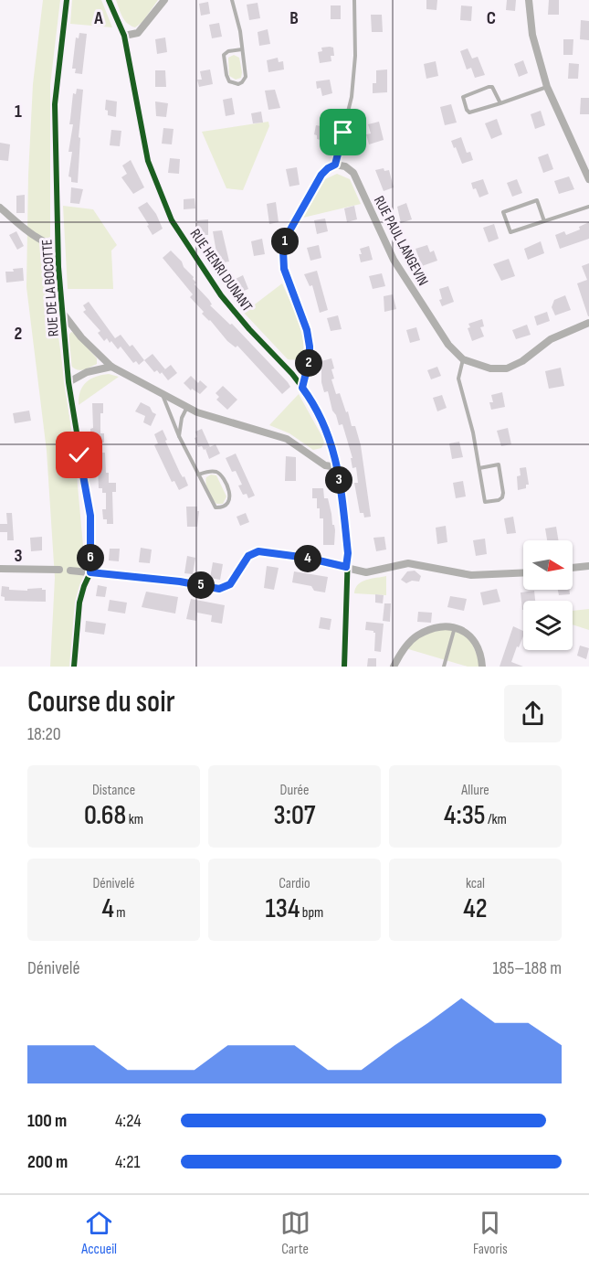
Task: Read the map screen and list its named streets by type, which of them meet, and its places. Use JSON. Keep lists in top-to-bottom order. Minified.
{"streets":{"street":["RUE PAUL LANGEVIN","RUE HENRI DUNANT","RUE DE LA BOCOTTE"]},"north":"right","page":{"pins":["1","2","3","6","4","5"],"heading":["Course du soir","18:20"],"stats":[["Distance","0.68 km"],["Durée","3:07"],["Allure","4:35 /km"],["Dénivelé","4 m"],["Cardio","134 bpm"],["kcal","42"]],"chart":["Dénivelé","185–188 m"],"list":[{"name":"100 m","note":"4:24"},{"name":"200 m","note":"4:21"}],"tabs":["Accueil","Carte","Favoris"]},"grid":{"columns":["A","B","C"],"rows":["1","2","3"]}}
